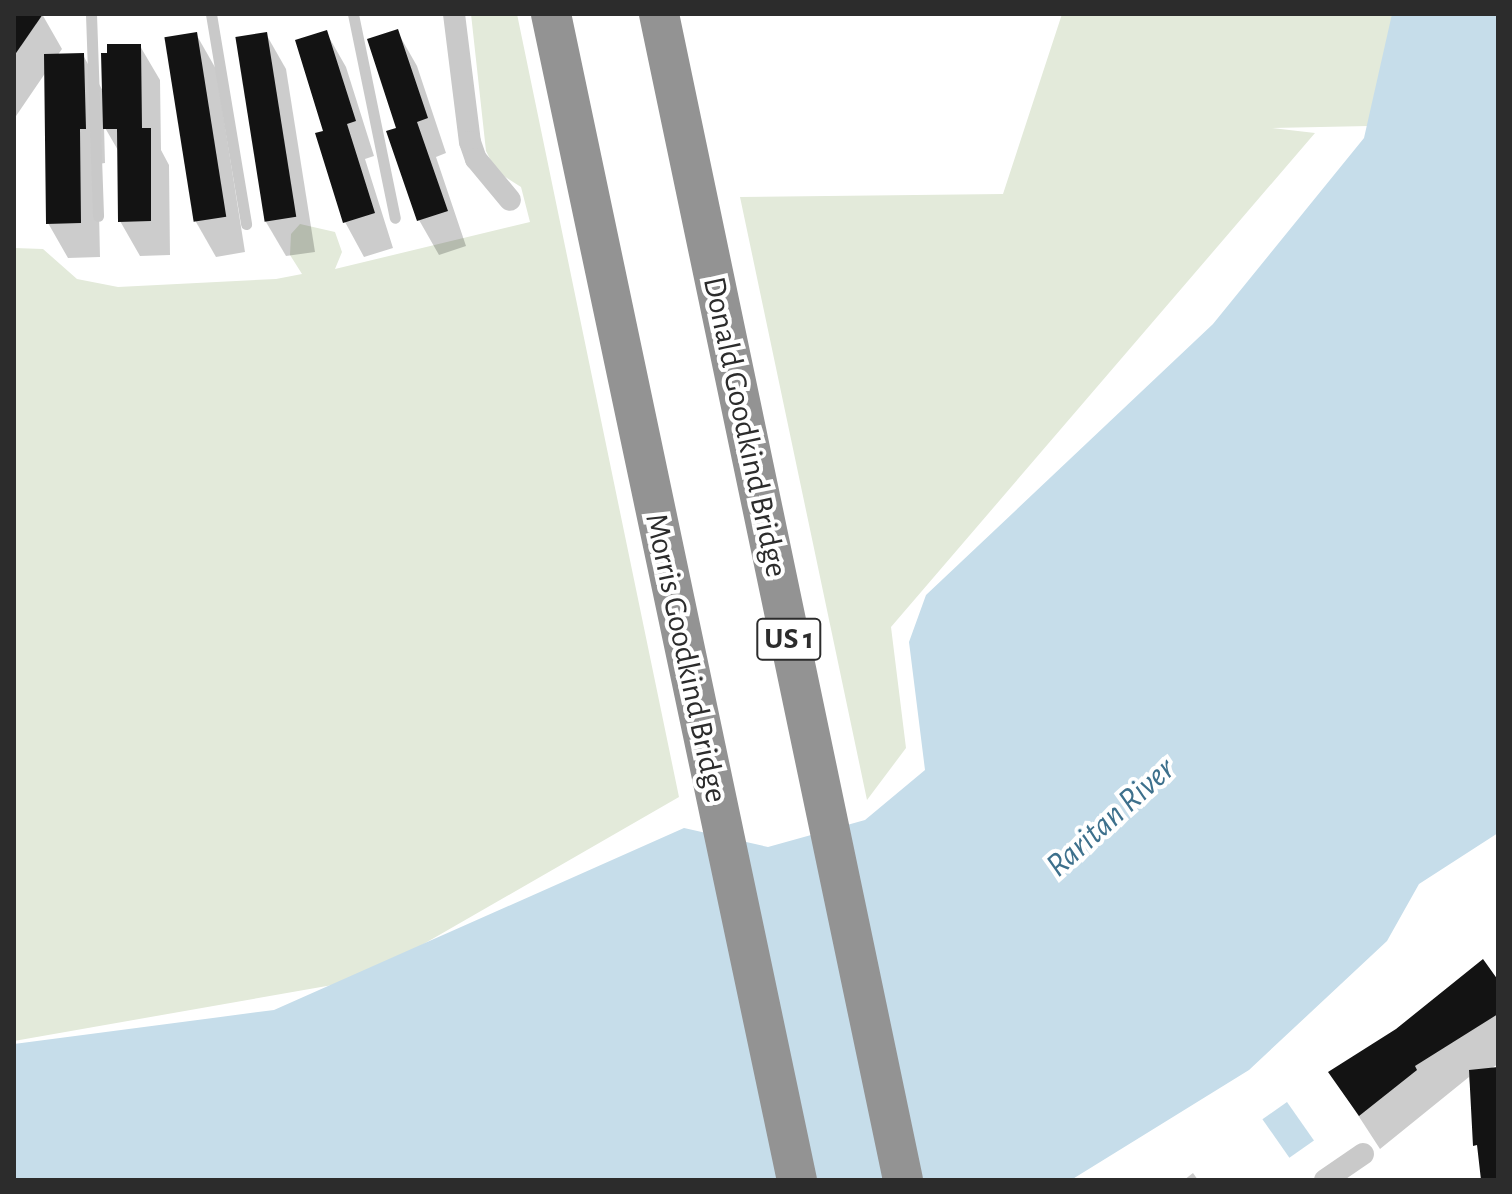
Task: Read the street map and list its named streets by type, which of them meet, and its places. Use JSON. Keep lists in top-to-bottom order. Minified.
{"streets":{"highway":["Donald Goodkind Bridge","US 1","Morris Goodkind Bridge"]},"water":["Raritan River"]}
